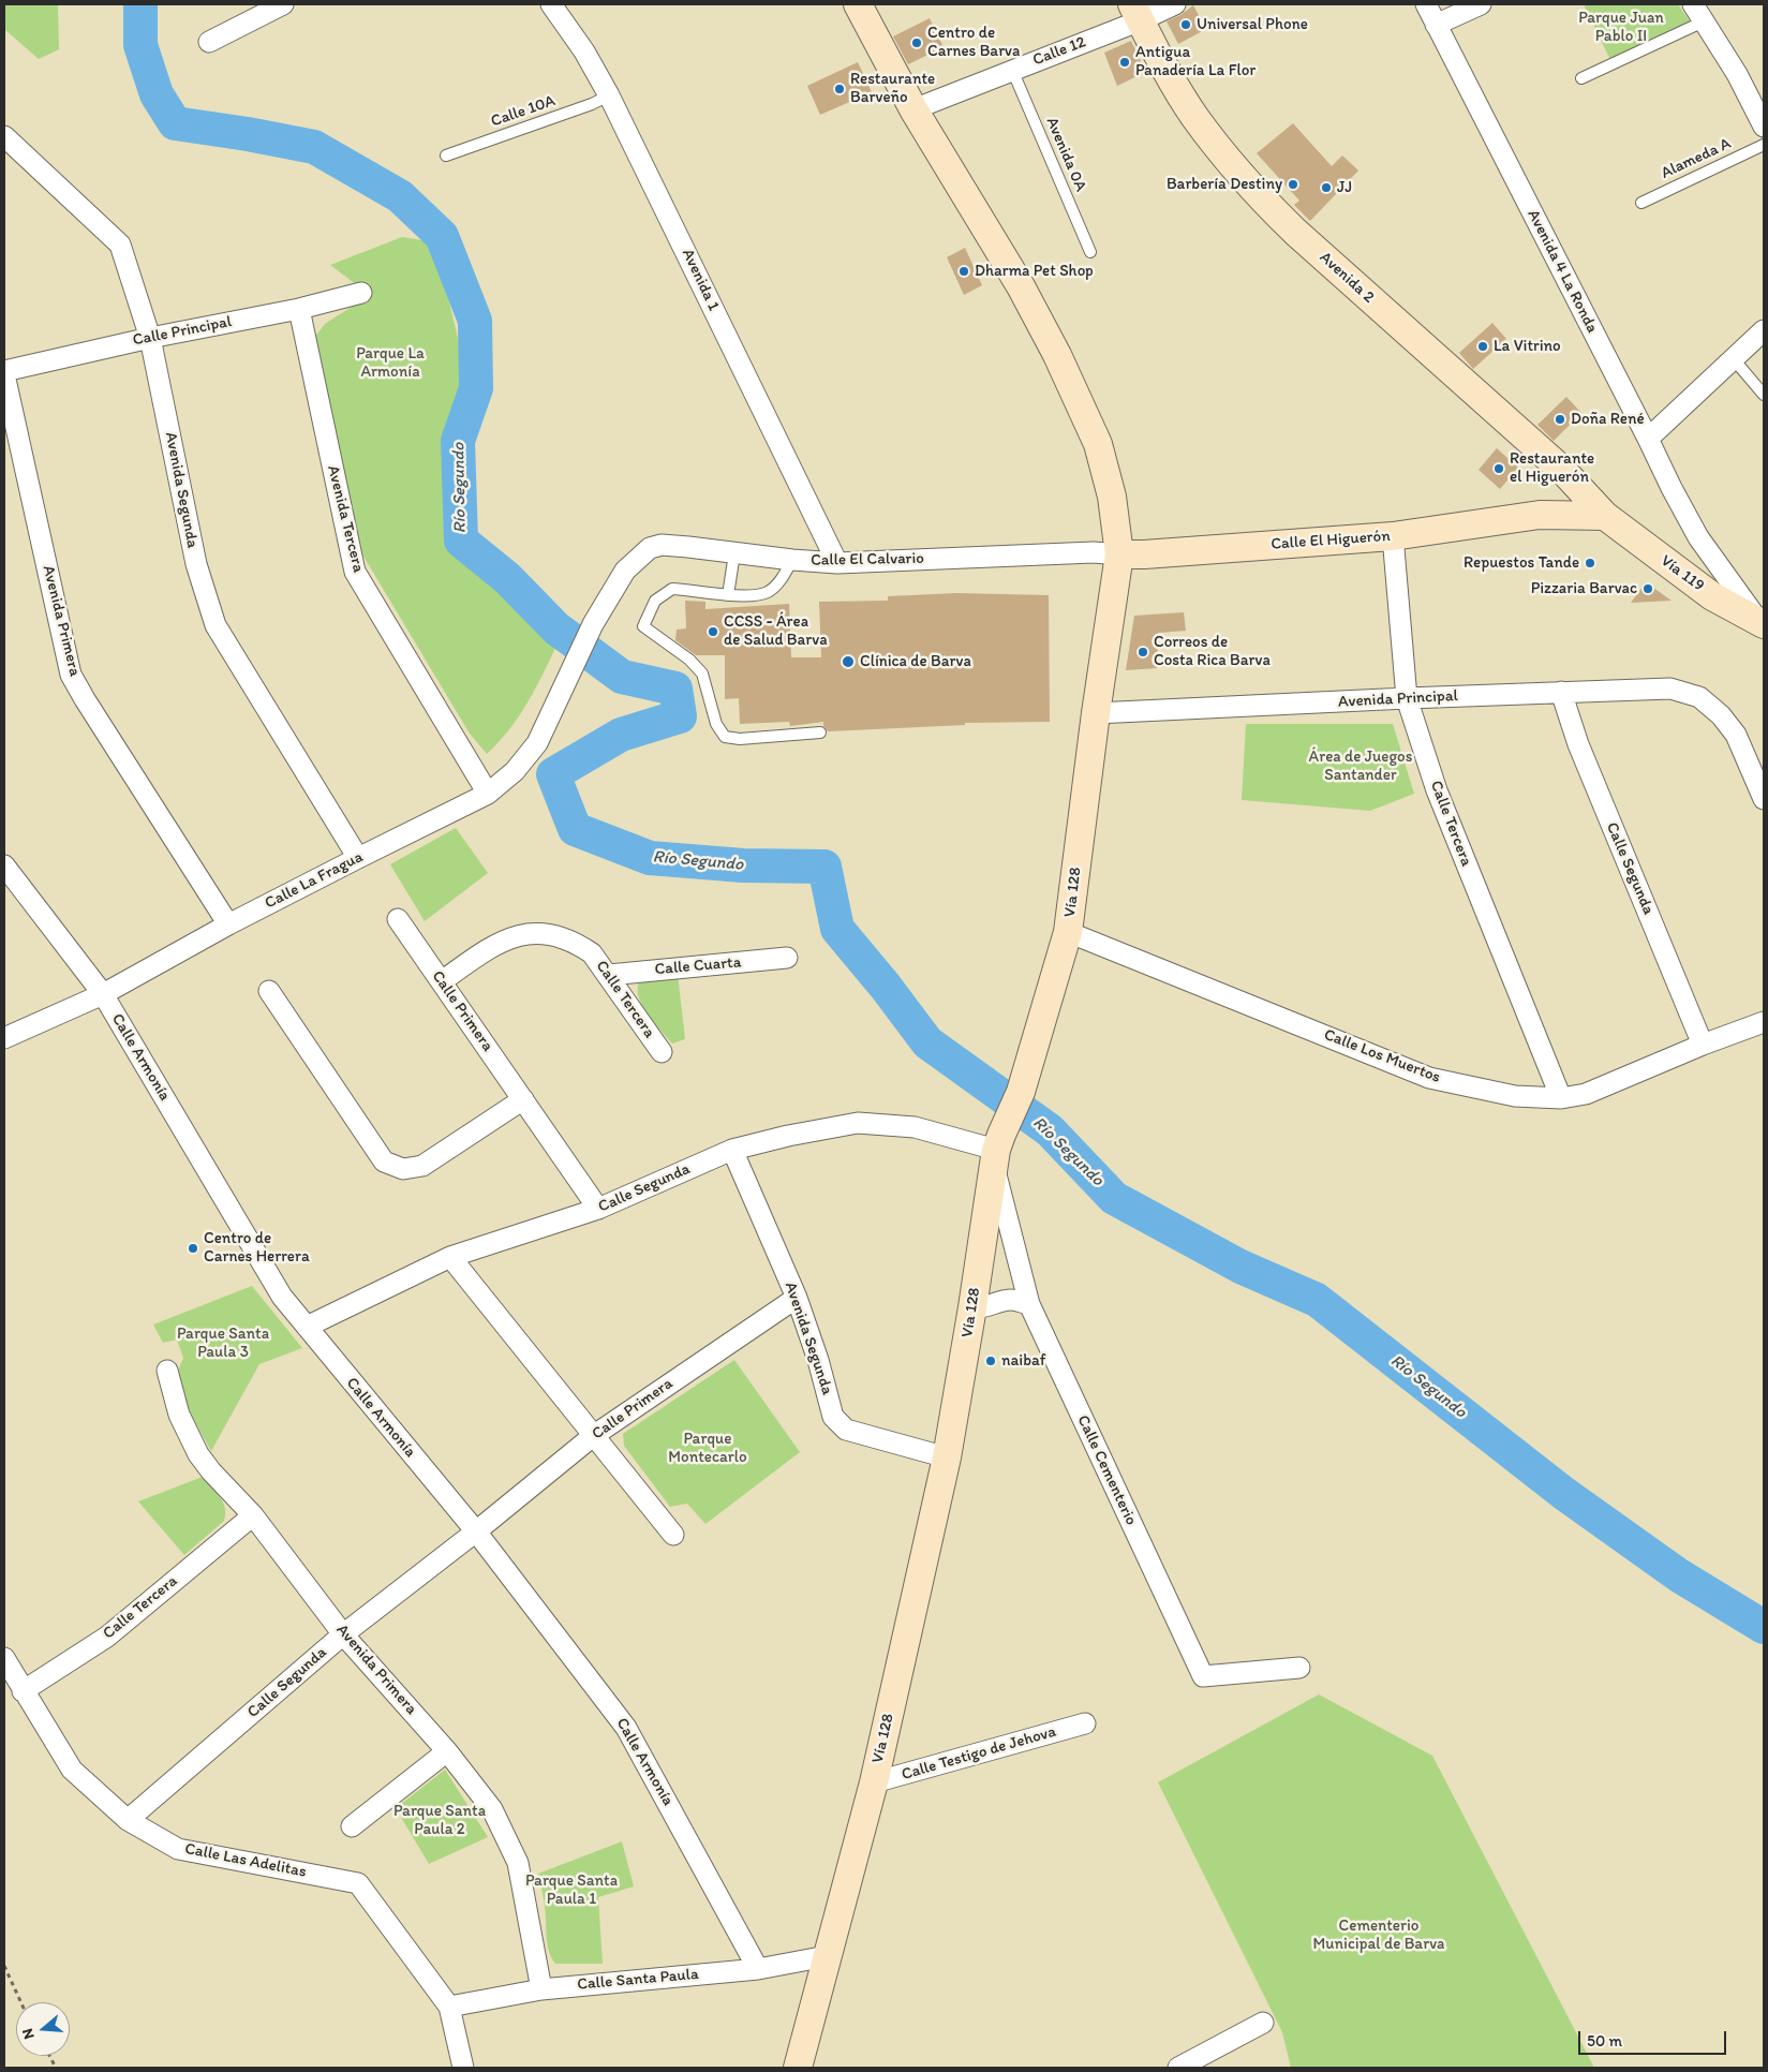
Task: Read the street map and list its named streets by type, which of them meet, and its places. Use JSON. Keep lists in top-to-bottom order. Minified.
{"streets":{"main road":["Avenida 2","Calle El Higuerón","Vía 119","Vía 128"],"street":["Calle 12","Avenida 4 La Ronda","Avenida 1","Calle Principal","Avenida Segunda","Avenida Tercera","Calle El Calvario","Avenida Primera","Avenida Principal","Calle Tercera","Calle Segunda","Calle La Fragua","Calle Cuarta","Calle Primera","Calle Los Muertos","Calle Armonía","Calle Cementerio","Calle Testigo de Jehova","Calle Las Adelitas","Calle Santa Paula"],"lane":["Calle 10A","Avenida 0A","Alameda A"]},"crossings":[["Calle 12","Avenida 0A"],["Calle 12","Avenida 2"],["Calle 12","Vía 128"],["Calle 10A","Avenida 1"],["Avenida 4 La Ronda","Vía 119"],["Avenida 2","Calle El Higuerón"],["Avenida 2","Vía 119"],["Avenida 1","Calle El Calvario"],["Calle Principal","Avenida Segunda"],["Calle Principal","Avenida Tercera"],["Avenida Segunda","Calle Segunda"],["Avenida Segunda","Calle La Fragua"],["Avenida Segunda","Vía 128"],["Avenida Segunda","Calle Primera"],["Avenida Tercera","Calle La Fragua"],["Calle El Higuerón","Calle El Calvario"],["Calle El Higuerón","Vía 119"],["Calle El Higuerón","Calle Tercera"],["Calle El Higuerón","Vía 128"],["Calle El Calvario","Calle La Fragua"],["Calle El Calvario","Vía 128"],["Avenida Primera","Calle Tercera"],["Avenida Primera","Calle Segunda"],["Avenida Primera","Calle La Fragua"],["Avenida Primera","Calle Santa Paula"],["Avenida Principal","Calle Tercera"],["Avenida Principal","Calle Segunda"],["Avenida Principal","Vía 128"],["Calle Tercera","Calle Cuarta"],["Calle Tercera","Calle Primera"],["Calle Tercera","Calle Los Muertos"],["Calle Tercera","Calle Las Adelitas"],["Calle Segunda","Vía 128"],["Calle Segunda","Calle Primera"],["Calle Segunda","Calle Los Muertos"],["Calle Segunda","Calle Armonía"],["Calle Segunda","Calle Cementerio"],["Calle Segunda","Calle Las Adelitas"],["Calle La Fragua","Calle Armonía"],["Vía 128","Calle Los Muertos"],["Vía 128","Calle Cementerio"],["Vía 128","Calle Testigo de Jehova"],["Vía 128","Calle Santa Paula"],["Calle Primera","Calle Armonía"],["Calle Armonía","Calle Santa Paula"],["Calle Las Adelitas","Calle Santa Paula"]],"water":["Río Segundo"],"parks":["Parque Juan Pablo II","Parque La Armonía","Área de Juegos Santander","Parque Santa Paula 3","Parque Montecarlo","Parque Santa Paula 2","Parque Santa Paula 1","Cementerio Municipal de Barva"],"places":["Universal Phone","Centro de Carnes Barva","Antigua Panadería La Flor","Restaurante Barveño","Barbería Destiny","JJ","Dharma Pet Shop","La Vitrino","Doña René","Restaurante el Higuerón","Repuestos Tande","Pizzaria Barvac","CCSS - Área de Salud Barva","Correos de Costa Rica Barva","Clínica de Barva","Centro de Carnes Herrera","naibaf"],"scale_bar":"50 m","north":"left"}
